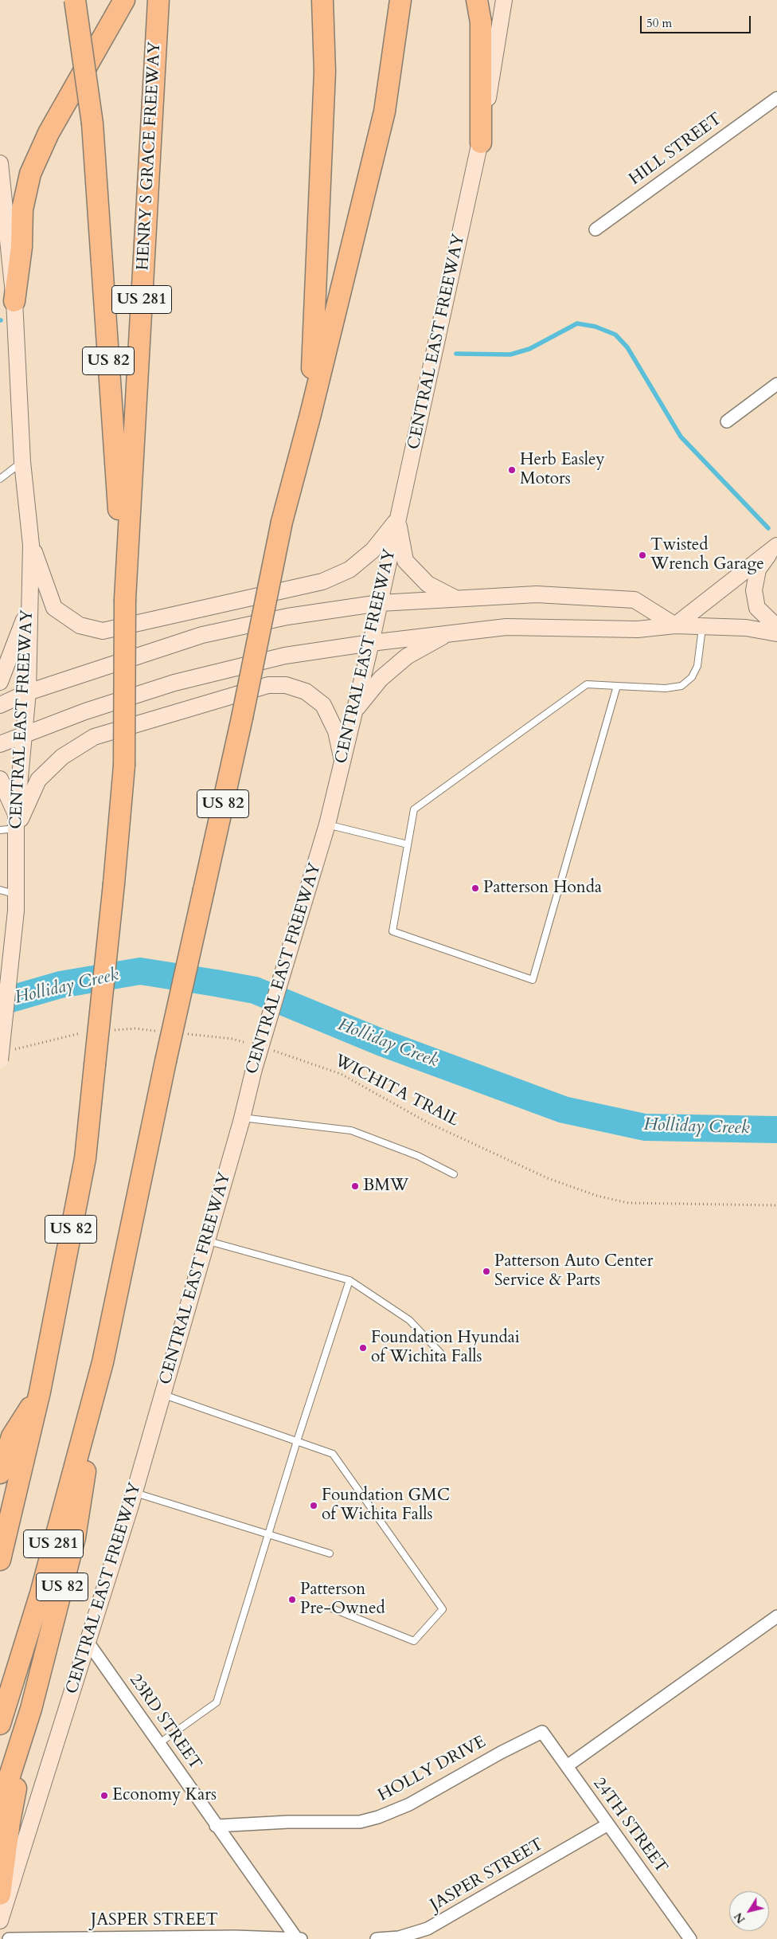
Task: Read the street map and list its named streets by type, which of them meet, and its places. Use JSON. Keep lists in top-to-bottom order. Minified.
{"streets":{"highway":["HENRY S GRACE FREEWAY","US 281","US 82"],"main road":["CENTRAL EAST FREEWAY"],"street":["HILL STREET","23RD STREET","HOLLY DRIVE","24TH STREET","JASPER STREET"],"path":["WICHITA TRAIL"]},"crossings":[["HENRY S GRACE FREEWAY","US 82"],["US 281","US 82"],["CENTRAL EAST FREEWAY","23RD STREET"],["23RD STREET","HOLLY DRIVE"],["23RD STREET","JASPER STREET"],["HOLLY DRIVE","24TH STREET"],["24TH STREET","JASPER STREET"]],"water":["Holliday Creek"],"places":["Herb Easley Motors","Twisted Wrench Garage","Patterson Honda","BMW","Patterson Auto Center Service & Parts","Foundation Hyundai of Wichita Falls","Foundation GMC of Wichita Falls","Patterson Pre-Owned","Economy Kars"],"scale_bar":"50 m","north":"bottom left"}
